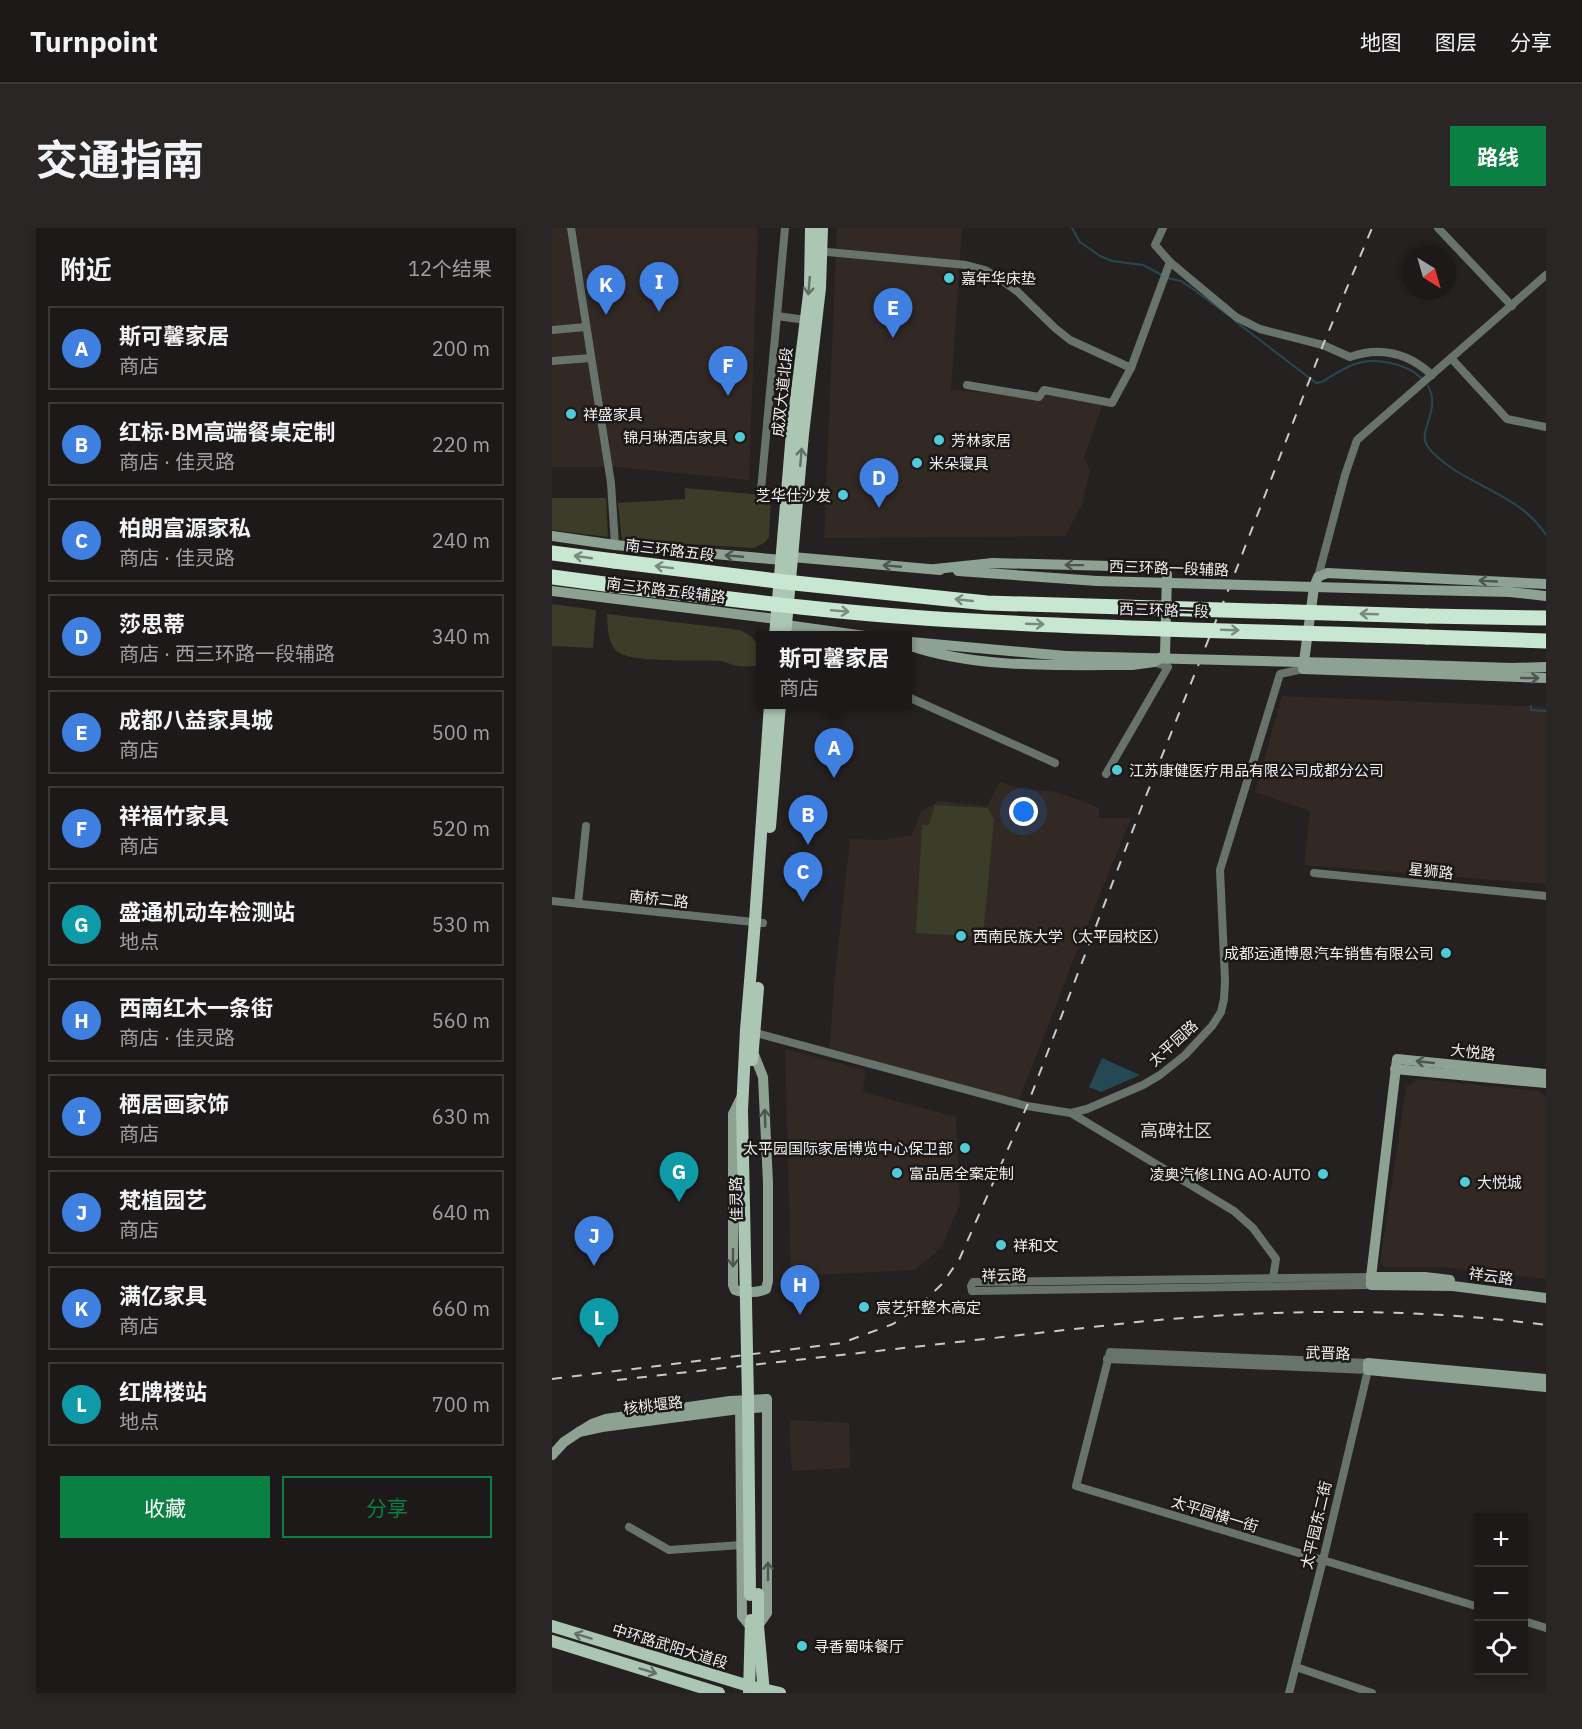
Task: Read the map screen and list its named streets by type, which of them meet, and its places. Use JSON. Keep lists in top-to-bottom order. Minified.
{"streets":{"highway":["南三环路五段","西三环路一段"],"main road":["成双大道北段","西三环路一段辅路","南三环路五段辅路","大悦路","佳灵路","祥云路","武晋路","核桃堰路","中环路武阳大道段"],"street":["星狮路","南桥二路","太平园路","太平园横一街","太平园东二街"]},"crossings":[["成双大道北段","西三环路一段辅路"],["南三环路五段","西三环路一段"],["南桥二路","佳灵路"],["太平园路","佳灵路"],["大悦路","祥云路"],["佳灵路","核桃堰路"],["佳灵路","中环路武阳大道段"],["武晋路","太平园横一街"],["武晋路","太平园东二街"],["太平园横一街","太平园东二街"]],"one_way":["南三环路五段"],"districts":["高碑社区"],"places":["嘉年华床垫","祥盛家具","锦月琳酒店家具","芳林家居","米朵寝具","芝华仕沙发","江苏康健医疗用品有限公司成都分公司","西南民族大学（太平园校区）","成都运通博恩汽车销售有限公司","太平园国际家居博览中心保卫部","富品居全案定制","凌奥汽修LING AO·AUTO","大悦城","祥和文","宸艺轩整木高定","寻香蜀味餐厅"],"north":"bottom right","page":{"header":"Turnpoint","nav":["地图","图层","分享"],"title":"交通指南","buttons":["路线",["收藏","分享"]],"heading":["附近","12个结果"],"pins":["I","K","E","F","D","A","B","C","G","J","H","L"],"list":[{"mark":"A","name":"斯可馨家居","note":"商店","value":"200 m"},{"mark":"B","name":"红标·BM高端餐桌定制","note":"商店 · 佳灵路","value":"220 m"},{"mark":"C","name":"柏朗富源家私","note":"商店 · 佳灵路","value":"240 m"},{"mark":"D","name":"莎思蒂","note":"商店 · 西三环路一段辅路","value":"340 m"},{"mark":"E","name":"成都八益家具城","note":"商店","value":"500 m"},{"mark":"F","name":"祥福竹家具","note":"商店","value":"520 m"},{"mark":"G","name":"盛通机动车检测站","note":"地点","value":"530 m"},{"mark":"H","name":"西南红木一条街","note":"商店 · 佳灵路","value":"560 m"},{"mark":"I","name":"栖居画家饰","note":"商店","value":"630 m"},{"mark":"J","name":"梵植园艺","note":"商店","value":"640 m"},{"mark":"K","name":"满亿家具","note":"商店","value":"660 m"},{"mark":"L","name":"红牌楼站","note":"地点","value":"700 m"}],"popup":["斯可馨家居","商店"],"map_buttons":["+","−"]}}
